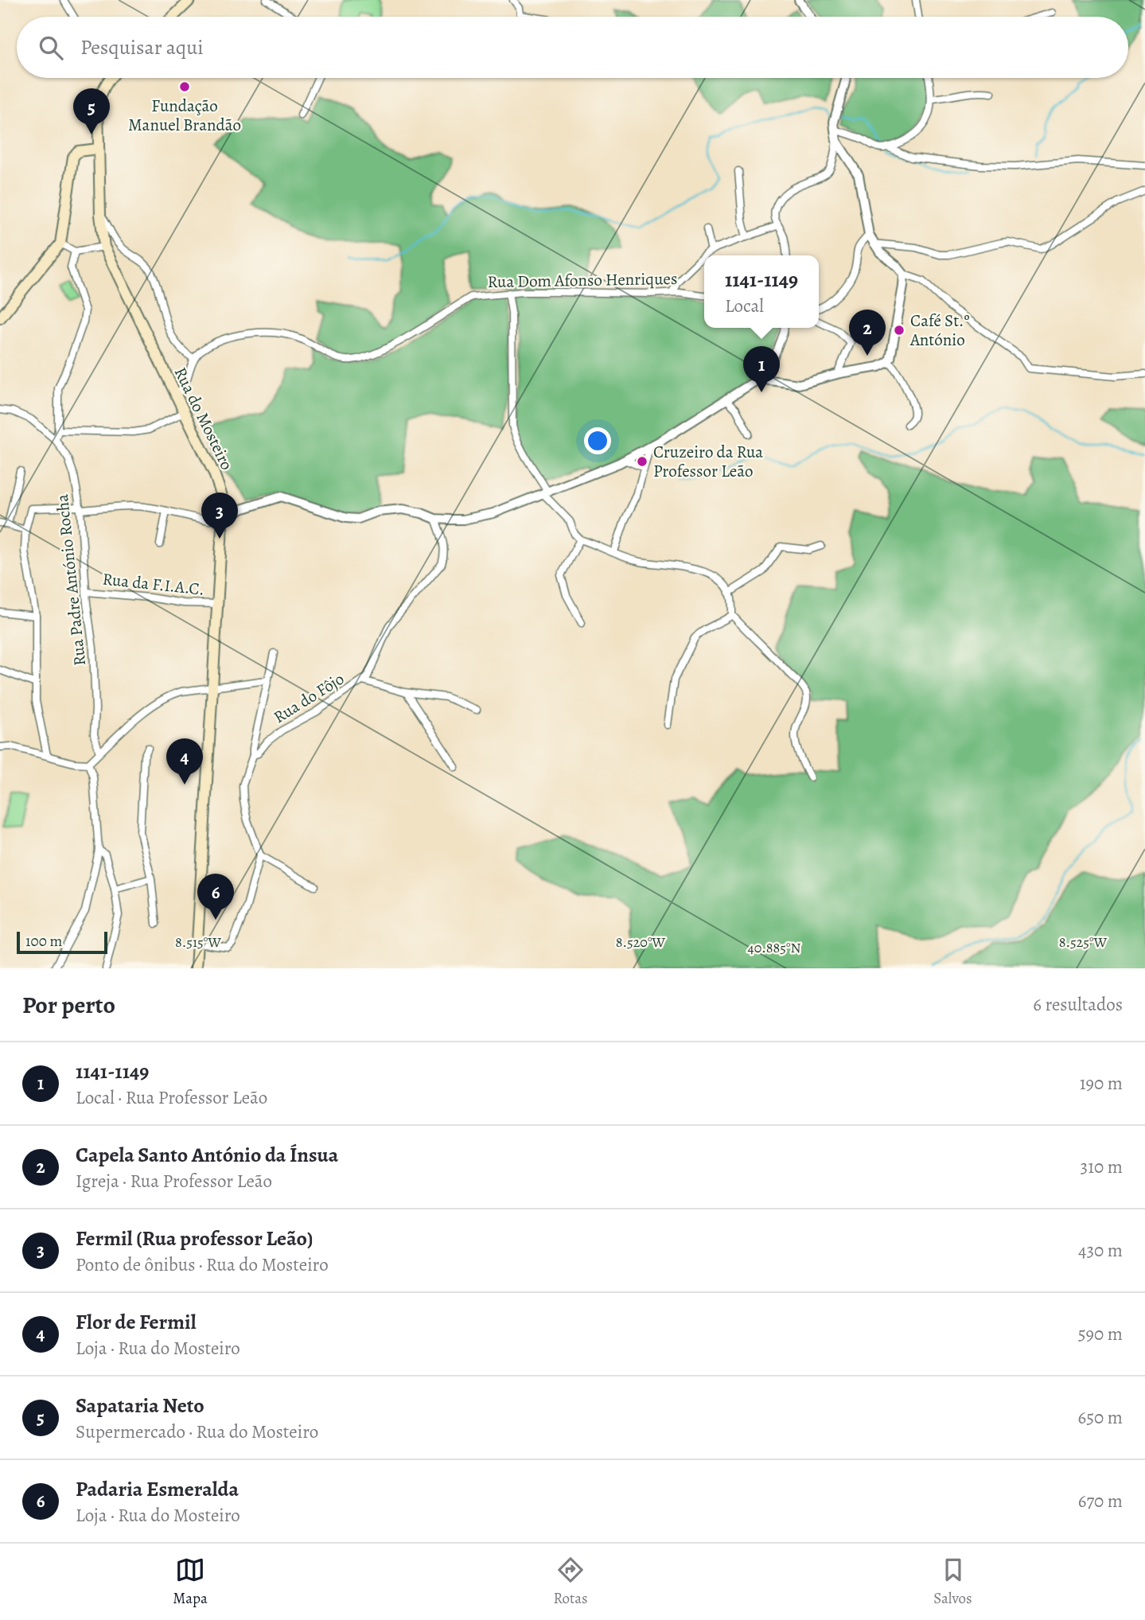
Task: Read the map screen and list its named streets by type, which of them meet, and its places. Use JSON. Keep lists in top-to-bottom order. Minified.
{"streets":{"main road":["Rua do Mosteiro"],"street":["Rua Dom Afonso Henriques","Rua Padre António Rocha","Rua da F.I.A.C.","Rua do Fôjo"]},"crossings":[["Rua do Mosteiro","Rua da F.I.A.C."],["Rua Padre António Rocha","Rua da F.I.A.C."]],"places":["Fundação Manuel Brandão","Café St.º António","Cruzeiro da Rua Professor Leão"],"scale_bar":"100 m","page":{"search":"Pesquisar aqui","pins":["5","2","1","3","4","6"],"popup":["1141-1149","Local"],"scale":"100 m","heading":["Por perto","6 resultados"],"list":[{"mark":"1","name":"1141-1149","note":"Local · Rua Professor Leão","value":"190 m"},{"mark":"2","name":"Capela Santo António da Ínsua","note":"Igreja · Rua Professor Leão","value":"310 m"},{"mark":"3","name":"Fermil (Rua professor Leão)","note":"Ponto de ônibus · Rua do Mosteiro","value":"430 m"},{"mark":"4","name":"Flor de Fermil","note":"Loja · Rua do Mosteiro","value":"590 m"},{"mark":"5","name":"Sapataria Neto","note":"Supermercado · Rua do Mosteiro","value":"650 m"},{"mark":"6","name":"Padaria Esmeralda","note":"Loja · Rua do Mosteiro","value":"670 m"}],"nav":["Mapa","Rotas","Salvos"]},"coordinates":["8.515°W","8.520°W","8.525°W","40.885°N"]}
